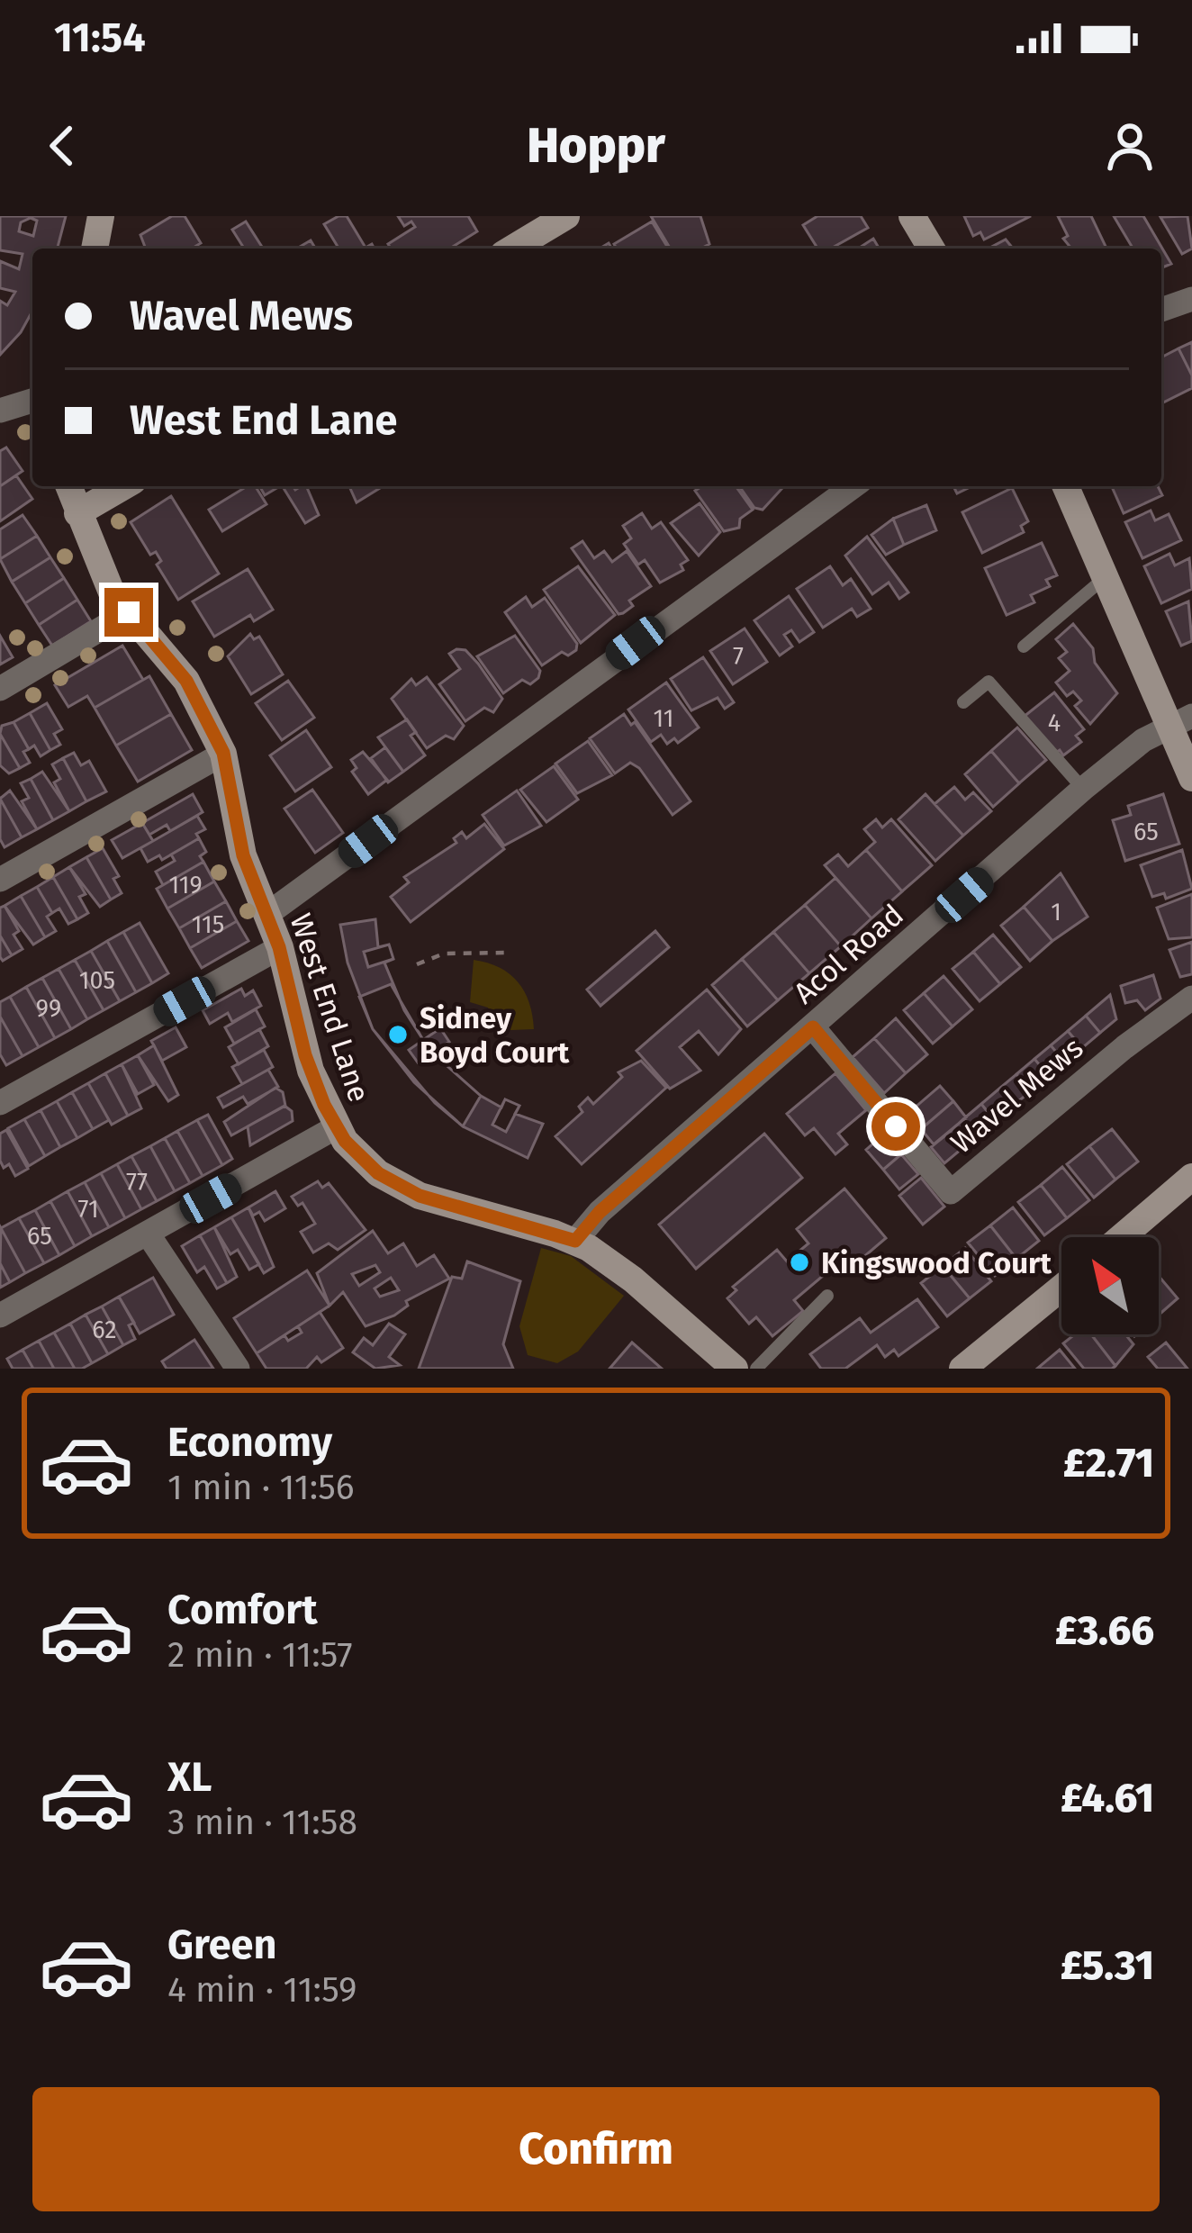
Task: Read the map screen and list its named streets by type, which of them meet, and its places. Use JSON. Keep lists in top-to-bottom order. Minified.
{"streets":{"main road":["West End Lane"],"street":["Acol Road","Wavel Mews"]},"crossings":[["Acol Road","West End Lane"],["Acol Road","Wavel Mews"]],"places":["Sidney Boyd Court","Kingswood Court"],"house_numbers":["7","11","4","65","119","1","115","105","99","77","71","65","62"],"north":"top left","page":{"status":"11:54","header":"Hoppr","banner":["Wavel Mews","West End Lane"],"list":[{"name":"Economy","note":"1 min · 11:56","value":"£2.71"},{"name":"Comfort","note":"2 min · 11:57","value":"£3.66"},{"name":"XL","note":"3 min · 11:58","value":"£4.61"},{"name":"Green","note":"4 min · 11:59","value":"£5.31"}],"buttons":"Confirm"}}
